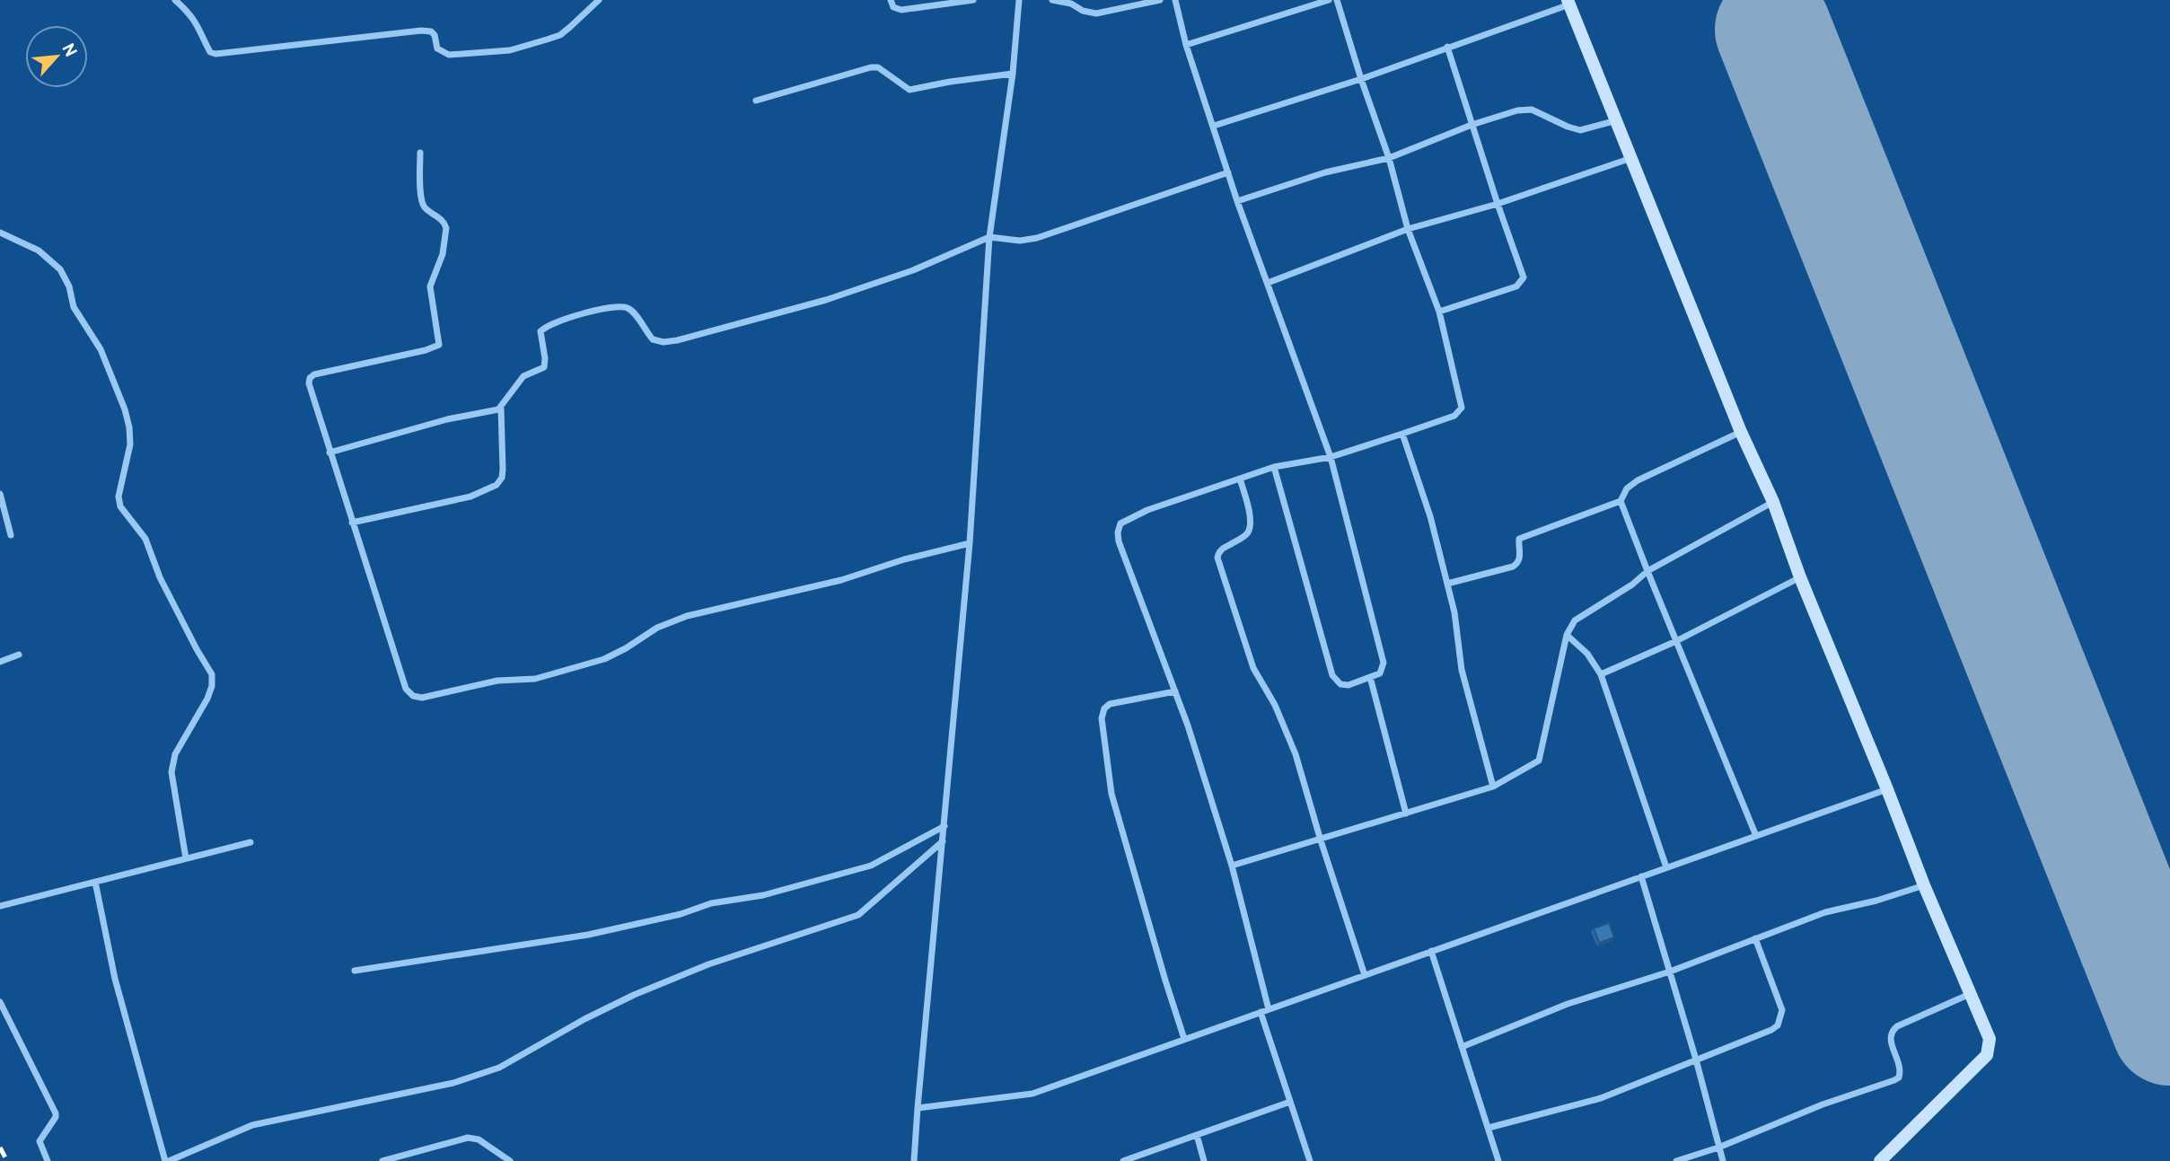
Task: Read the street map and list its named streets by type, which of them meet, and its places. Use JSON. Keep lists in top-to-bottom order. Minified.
{"north":"top right"}
